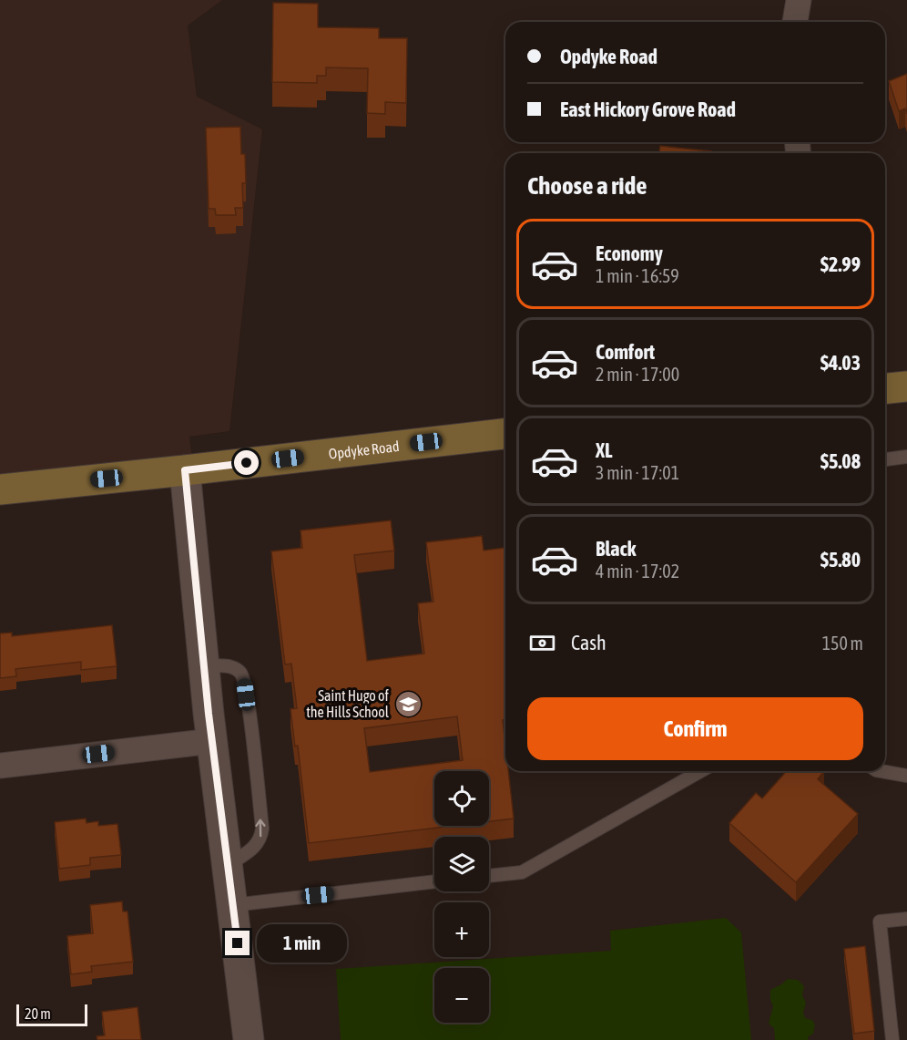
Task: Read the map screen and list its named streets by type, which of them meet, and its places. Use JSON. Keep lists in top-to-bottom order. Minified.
{"streets":{"main road":["Opdyke Road"]},"places":{"school or university":["Saint Hugo of the Hills School"]},"scale_bar":"20 m","page":{"banner":["Opdyke Road","East Hickory Grove Road"],"heading":"Choose a ride","list":[{"name":"Economy","note":"1 min · 16:59","value":"$2.99"},{"name":"Comfort","note":"2 min · 17:00","value":"$4.03"},{"name":"XL","note":"3 min · 17:01","value":"$5.08"},{"name":"Black","note":"4 min · 17:02","value":"$5.80"}],"pay":["Cash","150 m"],"buttons":"Confirm","map_buttons":["+","−"],"bubble":"1 min","scale":"20 m"}}
